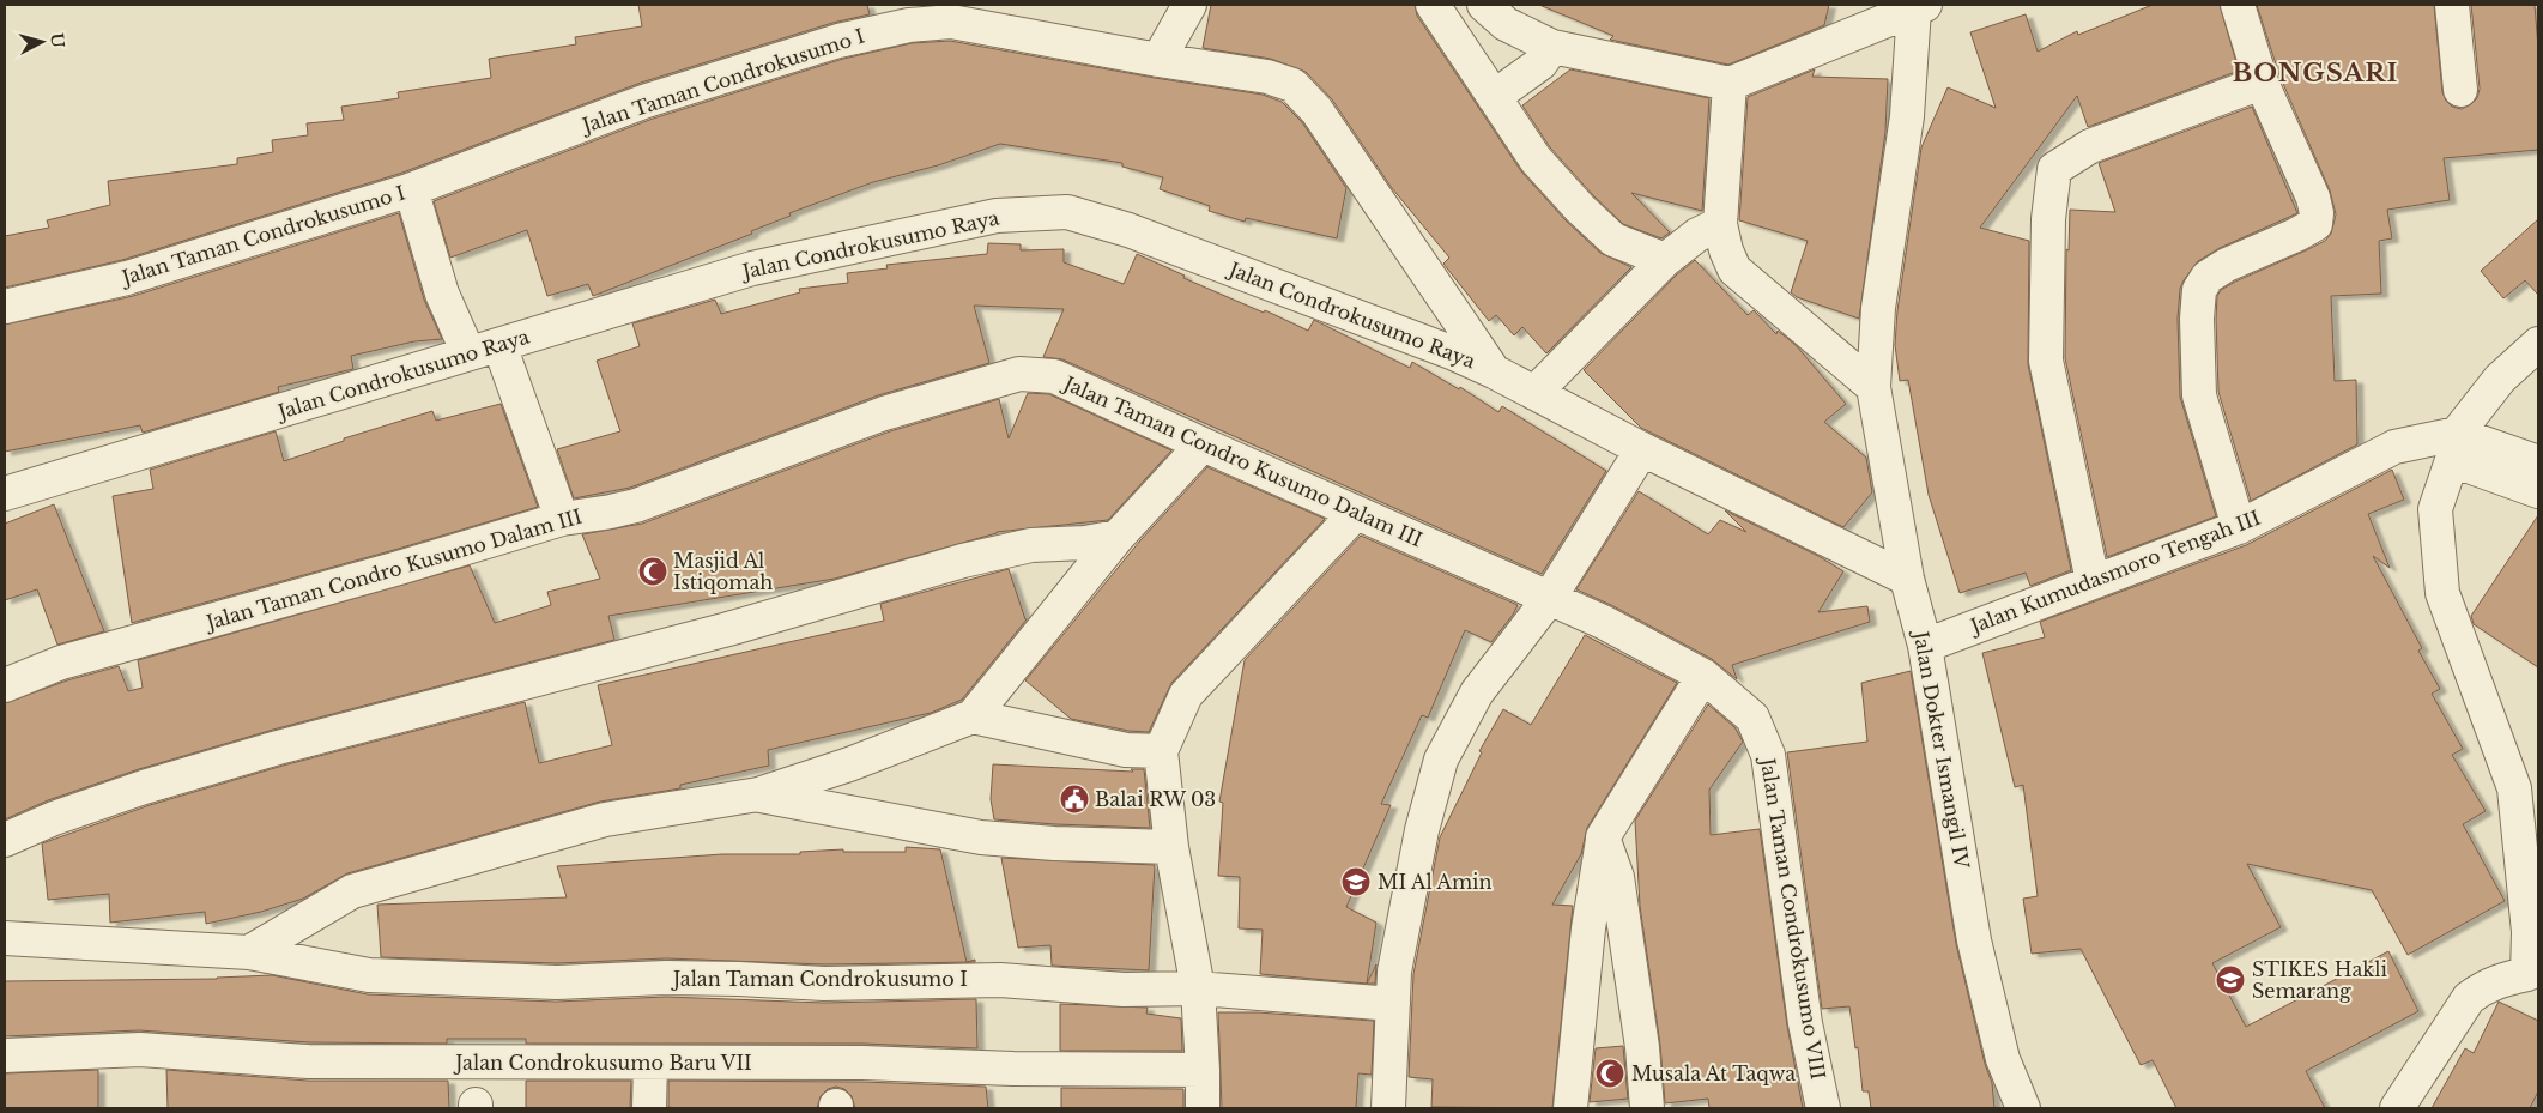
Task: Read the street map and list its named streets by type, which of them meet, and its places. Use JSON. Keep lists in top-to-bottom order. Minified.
{"streets":{"street":["Jalan Taman Condrokusumo I","Jalan Condrokusumo Raya","Jalan Taman Condro Kusumo Dalam III","Jalan Kumudasmoro Tengah III","Jalan Dokter Ismangil IV","Jalan Taman Condrokusumo VIII","Jalan Condrokusumo Baru VII"]},"crossings":[["Jalan Taman Condrokusumo I","Jalan Condrokusumo Raya"],["Jalan Condrokusumo Raya","Jalan Dokter Ismangil IV"],["Jalan Taman Condro Kusumo Dalam III","Jalan Taman Condrokusumo VIII"],["Jalan Kumudasmoro Tengah III","Jalan Dokter Ismangil IV"]],"districts":["BONGSARI"],"places":{"mosque":["Masjid Al Istiqomah","Musala At Taqwa"],"public building":["Balai RW 03"],"school or university":["MI Al Amin","STIKES Hakli Semarang"]},"north":"right"}
